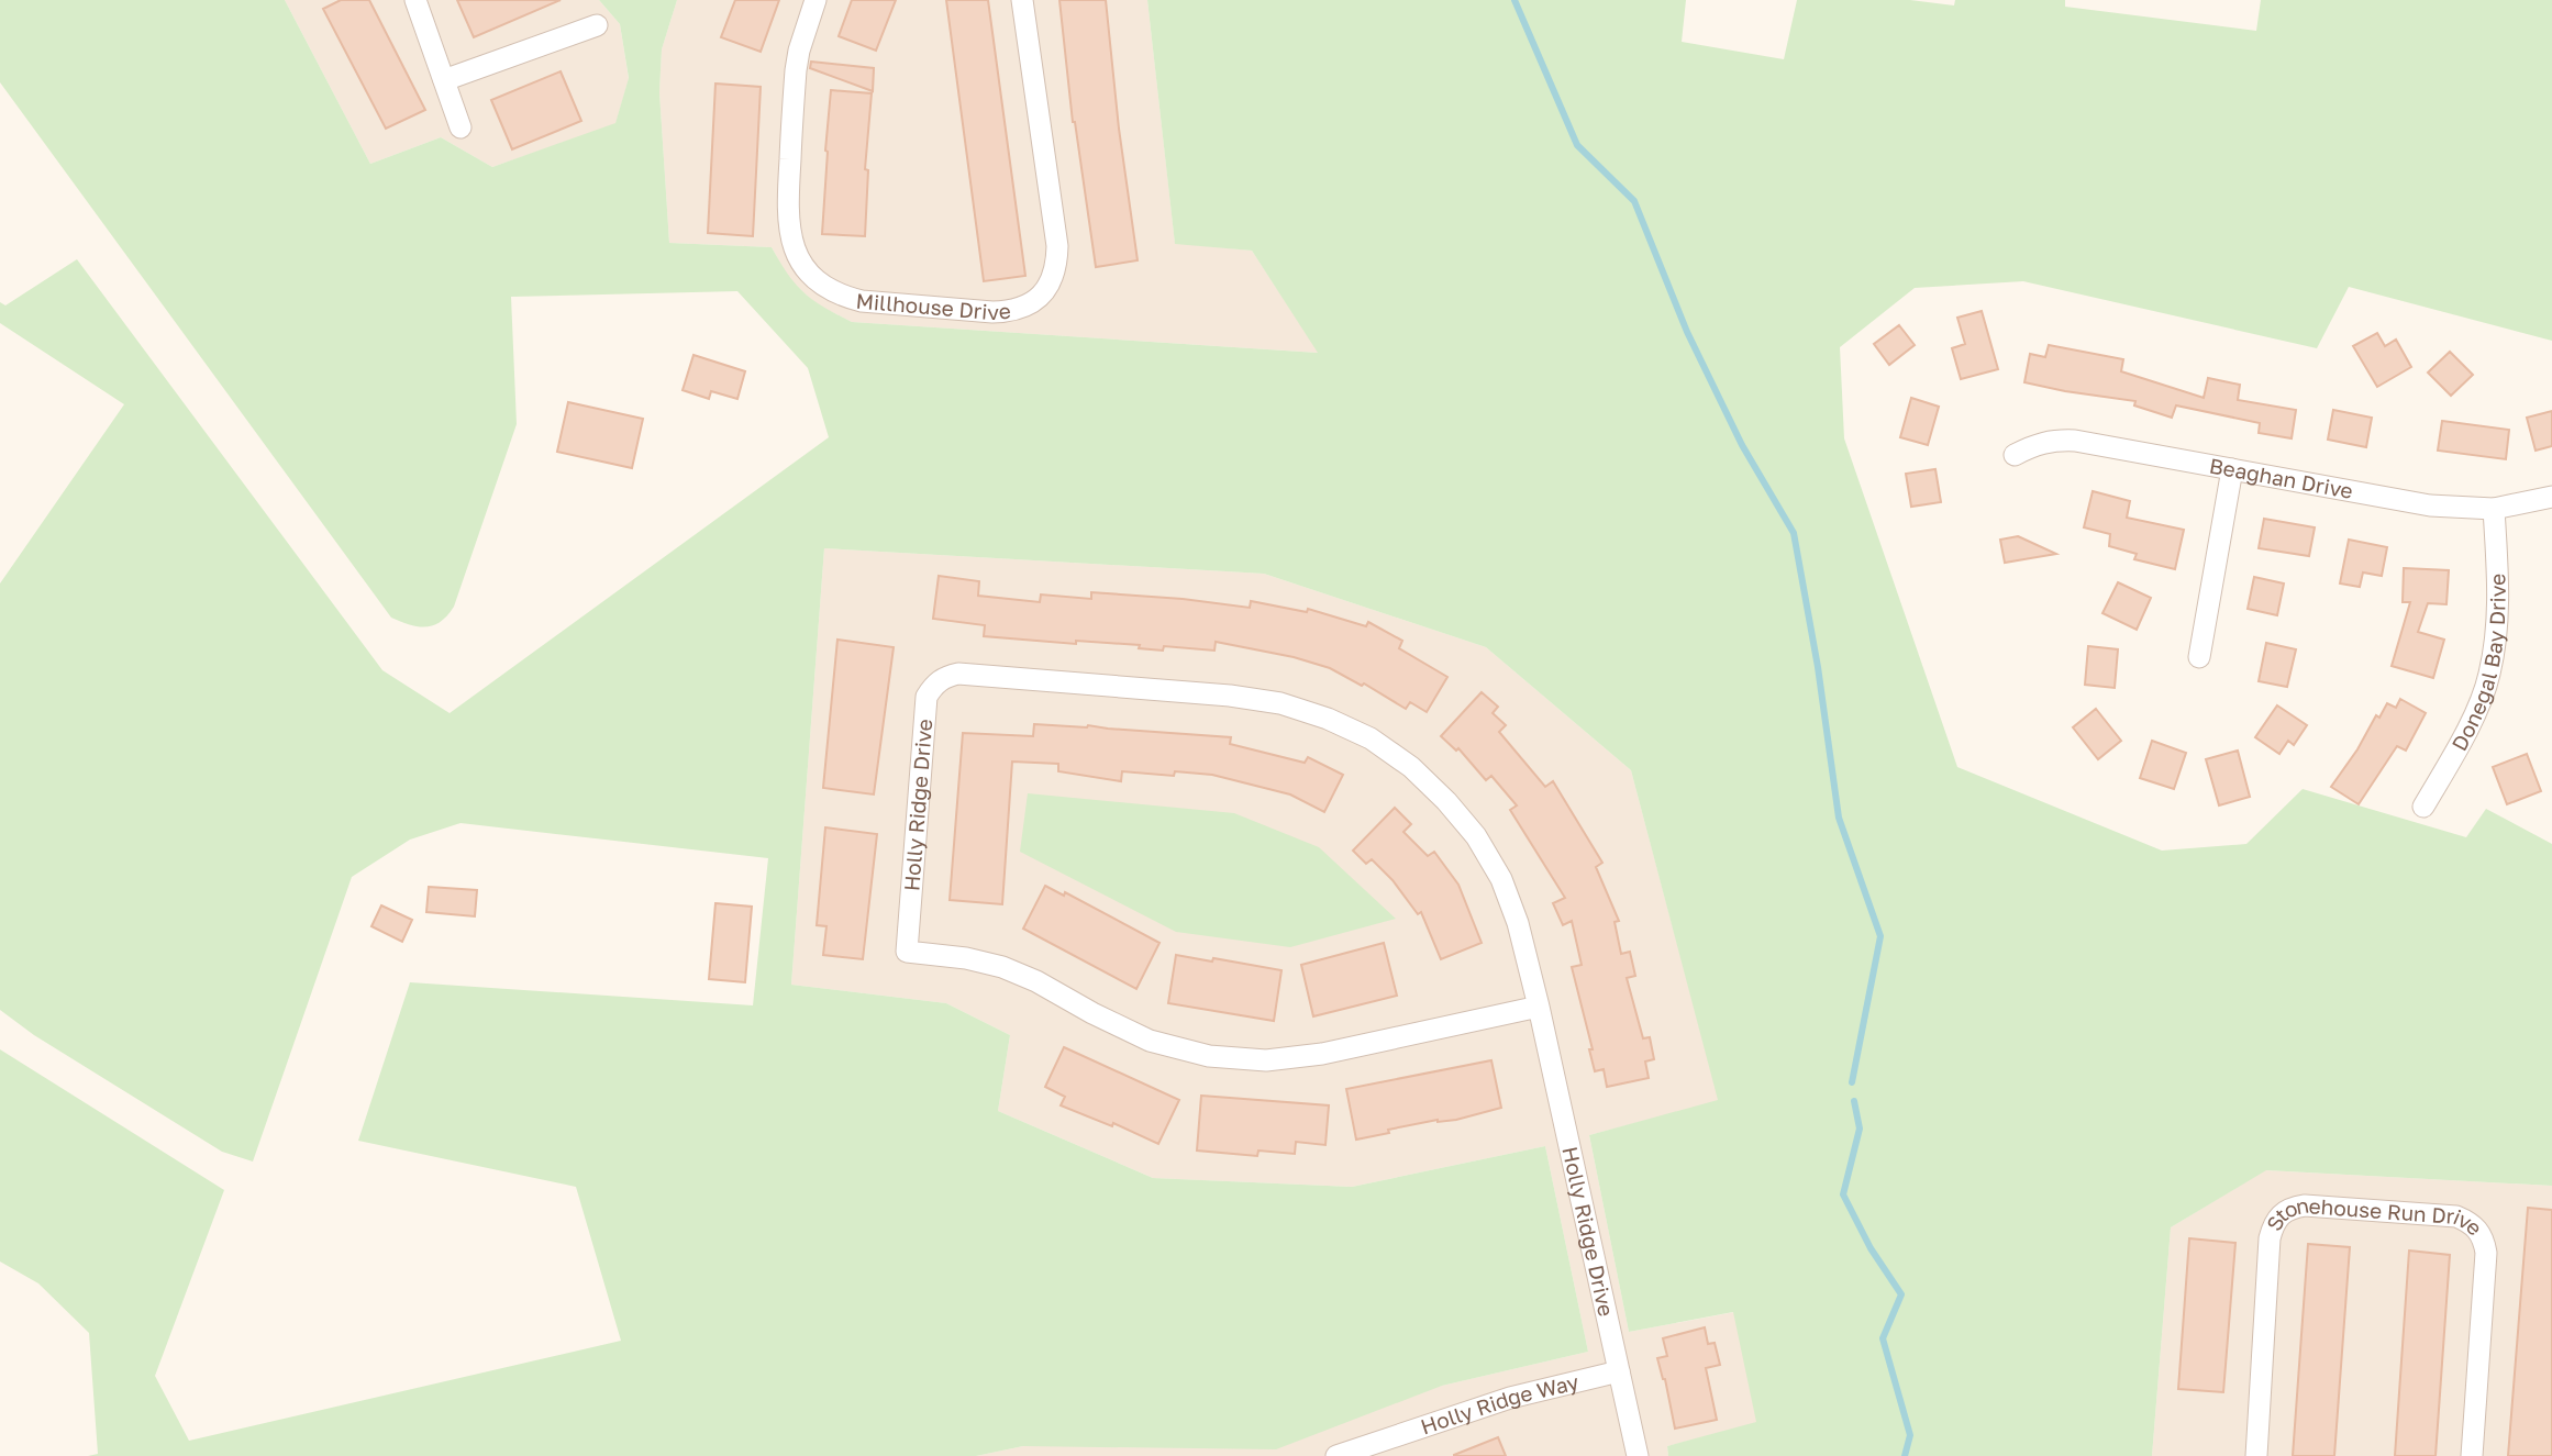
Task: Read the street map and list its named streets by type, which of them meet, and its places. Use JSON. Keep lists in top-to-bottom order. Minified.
{"streets":{"street":["Millhouse Drive","Beaghan Drive","Donegal Bay Drive","Holly Ridge Drive","Stonehouse Run Drive","Holly Ridge Way"]},"crossings":[["Beaghan Drive","Donegal Bay Drive"],["Holly Ridge Drive","Holly Ridge Way"]]}
